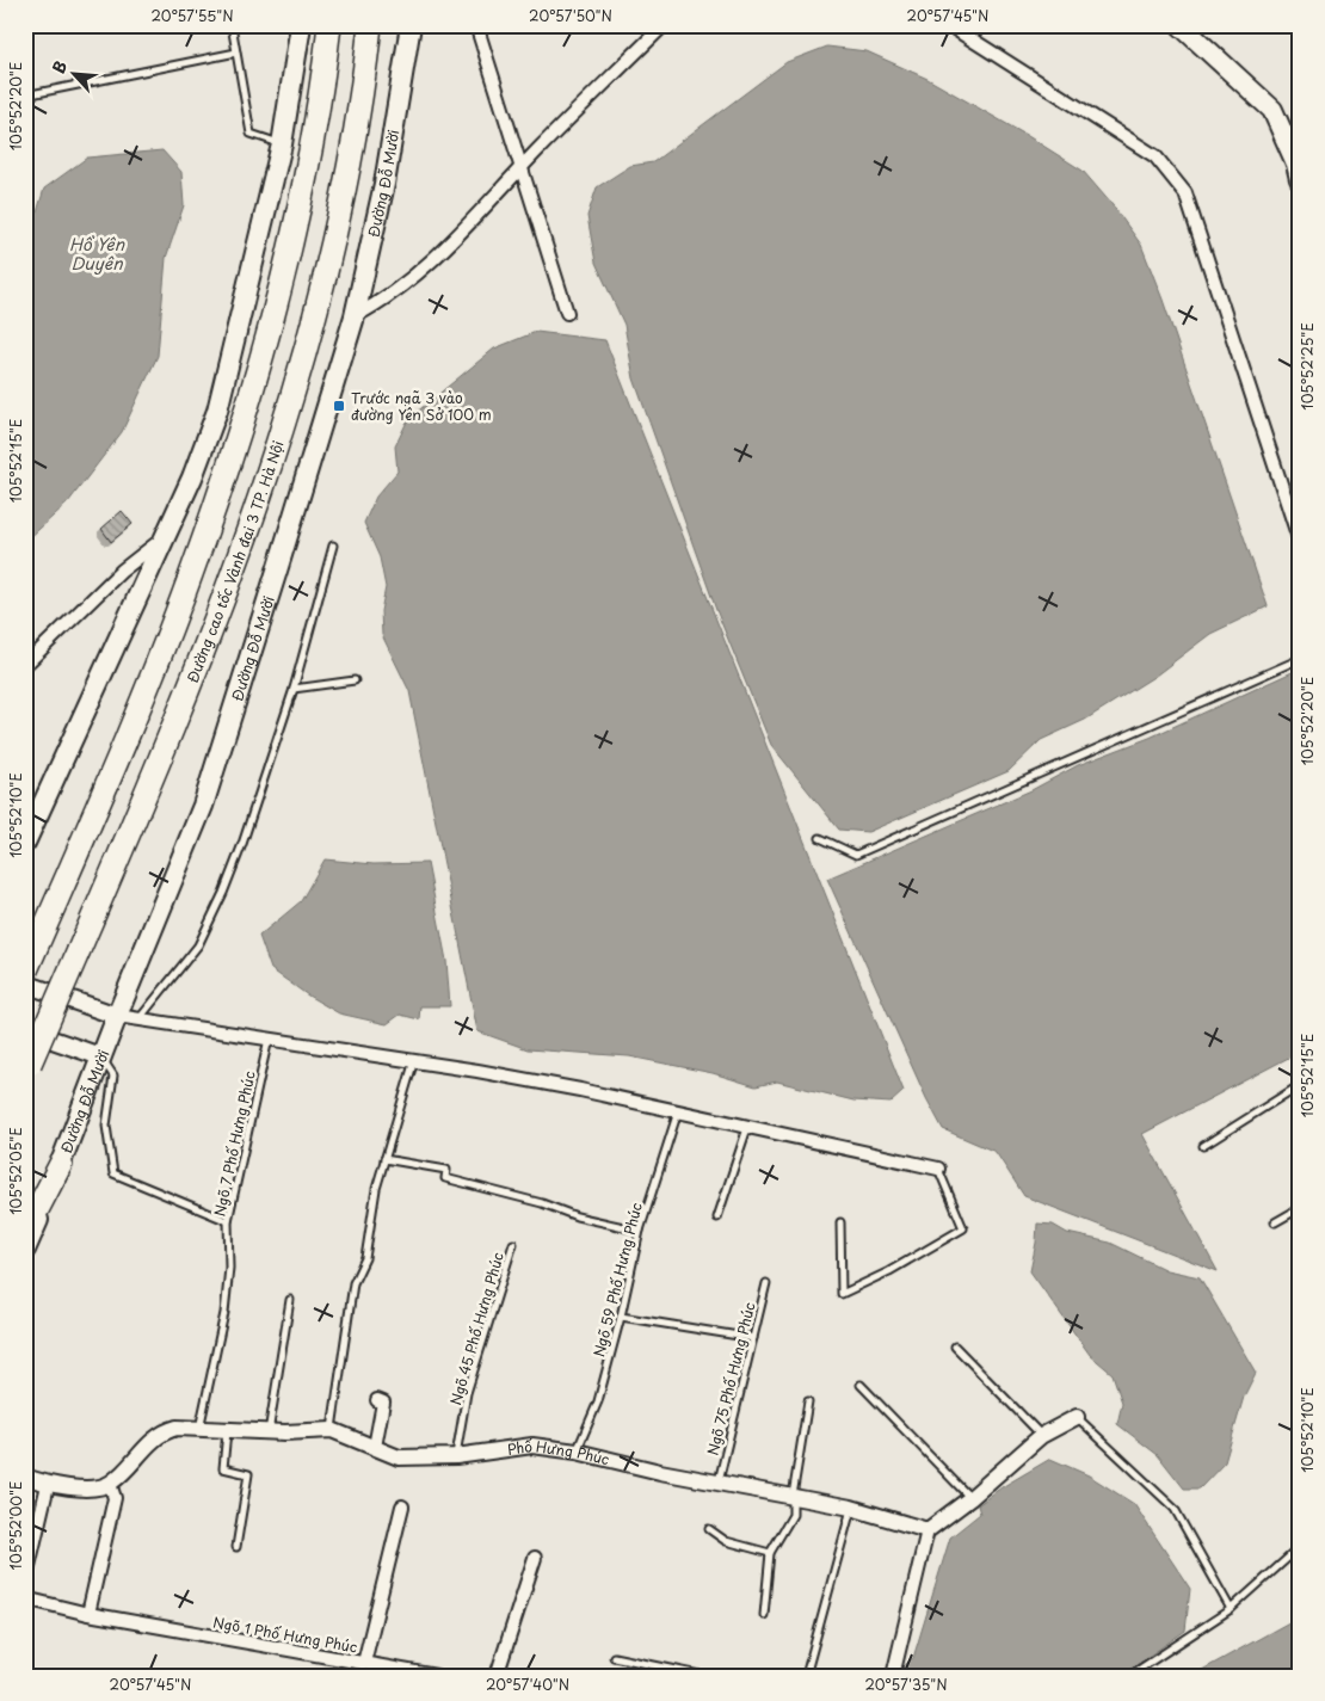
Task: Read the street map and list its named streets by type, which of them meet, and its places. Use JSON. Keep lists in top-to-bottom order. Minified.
{"streets":{"highway":["Đường cao tốc Vành đai 3 TP. Hà Nội"],"main road":["Đường Đỗ Mười"],"street":["Phố Hưng Phúc","Ngõ 1 Phố Hưng Phúc"],"lane":["Ngõ 7 Phố Hưng Phúc","Ngõ 59 Phố Hưng Phúc","Ngõ 45 Phố Hưng Phúc","Ngõ 75 Phố Hưng Phúc"]},"crossings":[["Ngõ 7 Phố Hưng Phúc","Phố Hưng Phúc"],["Ngõ 59 Phố Hưng Phúc","Phố Hưng Phúc"],["Ngõ 45 Phố Hưng Phúc","Phố Hưng Phúc"],["Ngõ 75 Phố Hưng Phúc","Phố Hưng Phúc"]],"water":["Hồ Yên Duyên"],"places":{"transit":["Trước ngã 3 vào đường Yên Sở 100 m"]},"north":"top left","coordinates":["20°57'55\"N","20°57'50\"N","20°57'45\"N","105°52'20\"E","105°52'25\"E","105°52'15\"E","105°52'10\"E","105°52'05\"E","105°52'00\"E","20°57'40\"N","20°57'35\"N"]}
